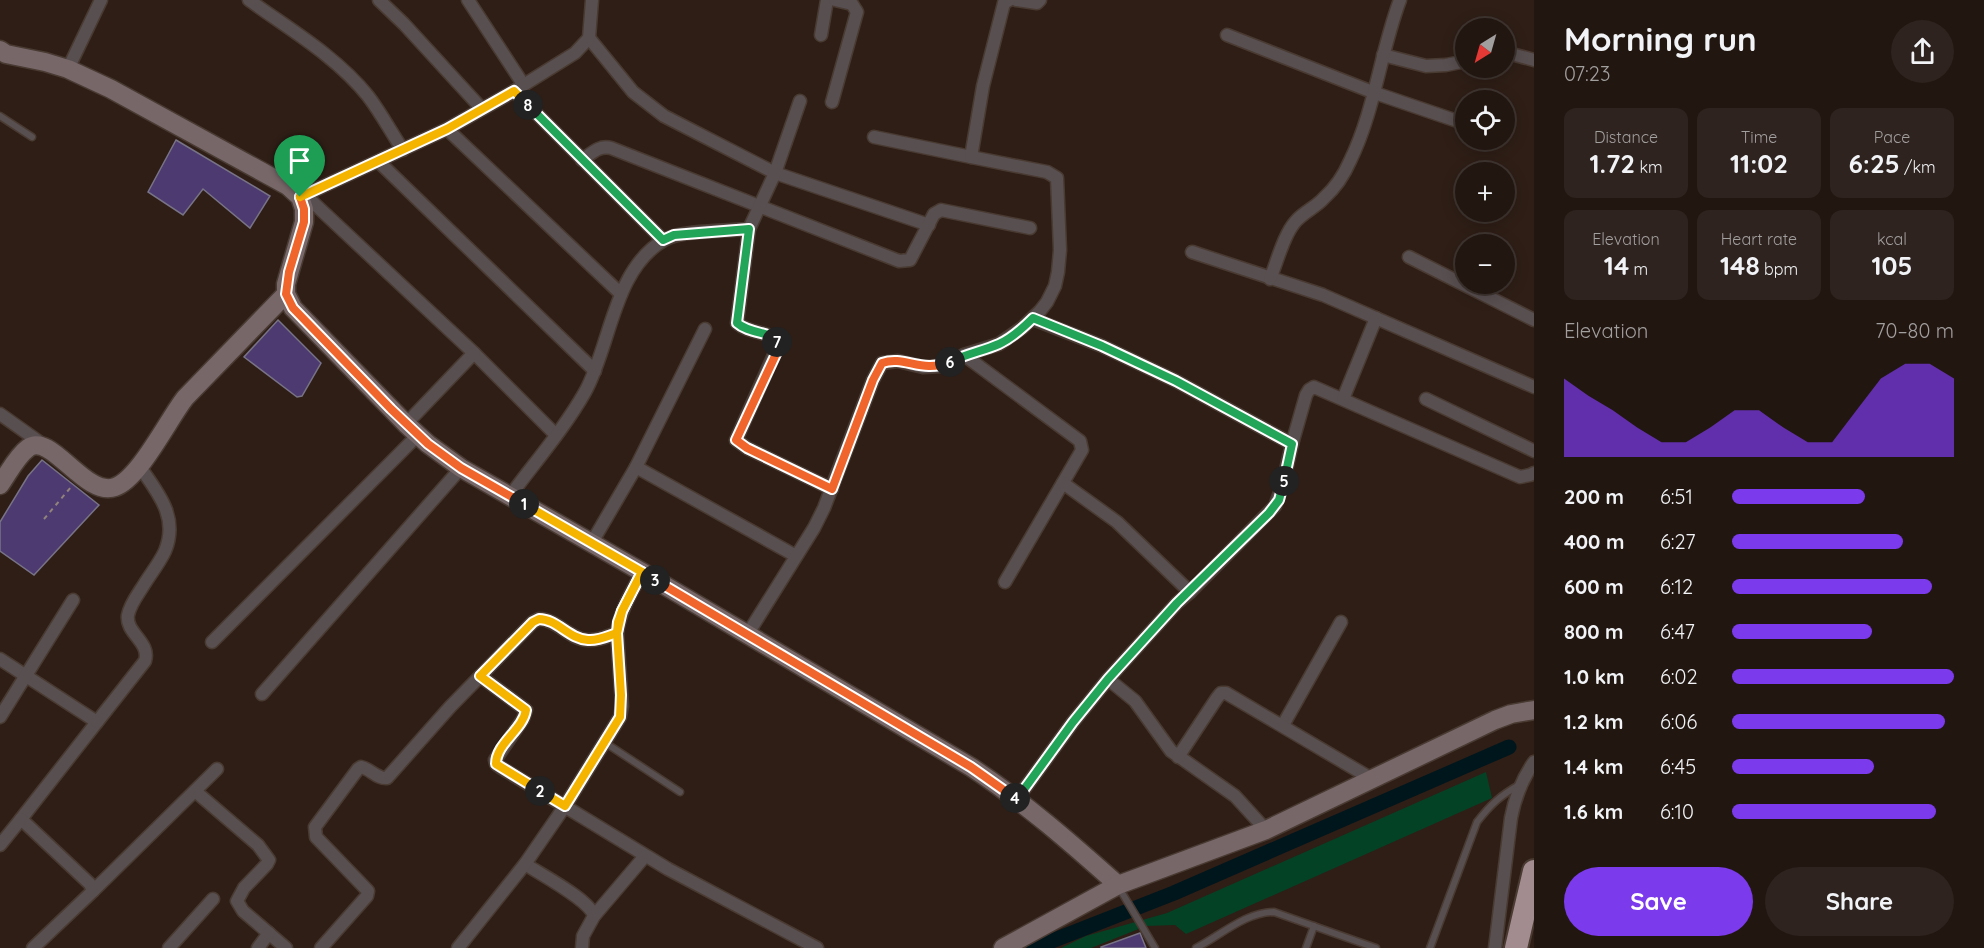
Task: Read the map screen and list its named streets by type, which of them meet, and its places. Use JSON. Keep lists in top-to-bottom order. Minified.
{"north":"bottom left","page":{"heading":["Morning run","07:23"],"map_buttons":["+","−"],"pins":["8","7","6","5","1","3","2","4"],"stats":[["Distance","1.72 km"],["Time","11:02"],["Pace","6:25 /km"],["Elevation","14 m"],["Heart rate","148 bpm"],["kcal","105"]],"chart":["Elevation","70–80 m"],"list":[{"name":"200 m","note":"6:51"},{"name":"400 m","note":"6:27"},{"name":"600 m","note":"6:12"},{"name":"800 m","note":"6:47"},{"name":"1.0 km","note":"6:02"},{"name":"1.2 km","note":"6:06"},{"name":"1.4 km","note":"6:45"},{"name":"1.6 km","note":"6:10"}],"buttons":["Save","Share"]}}
